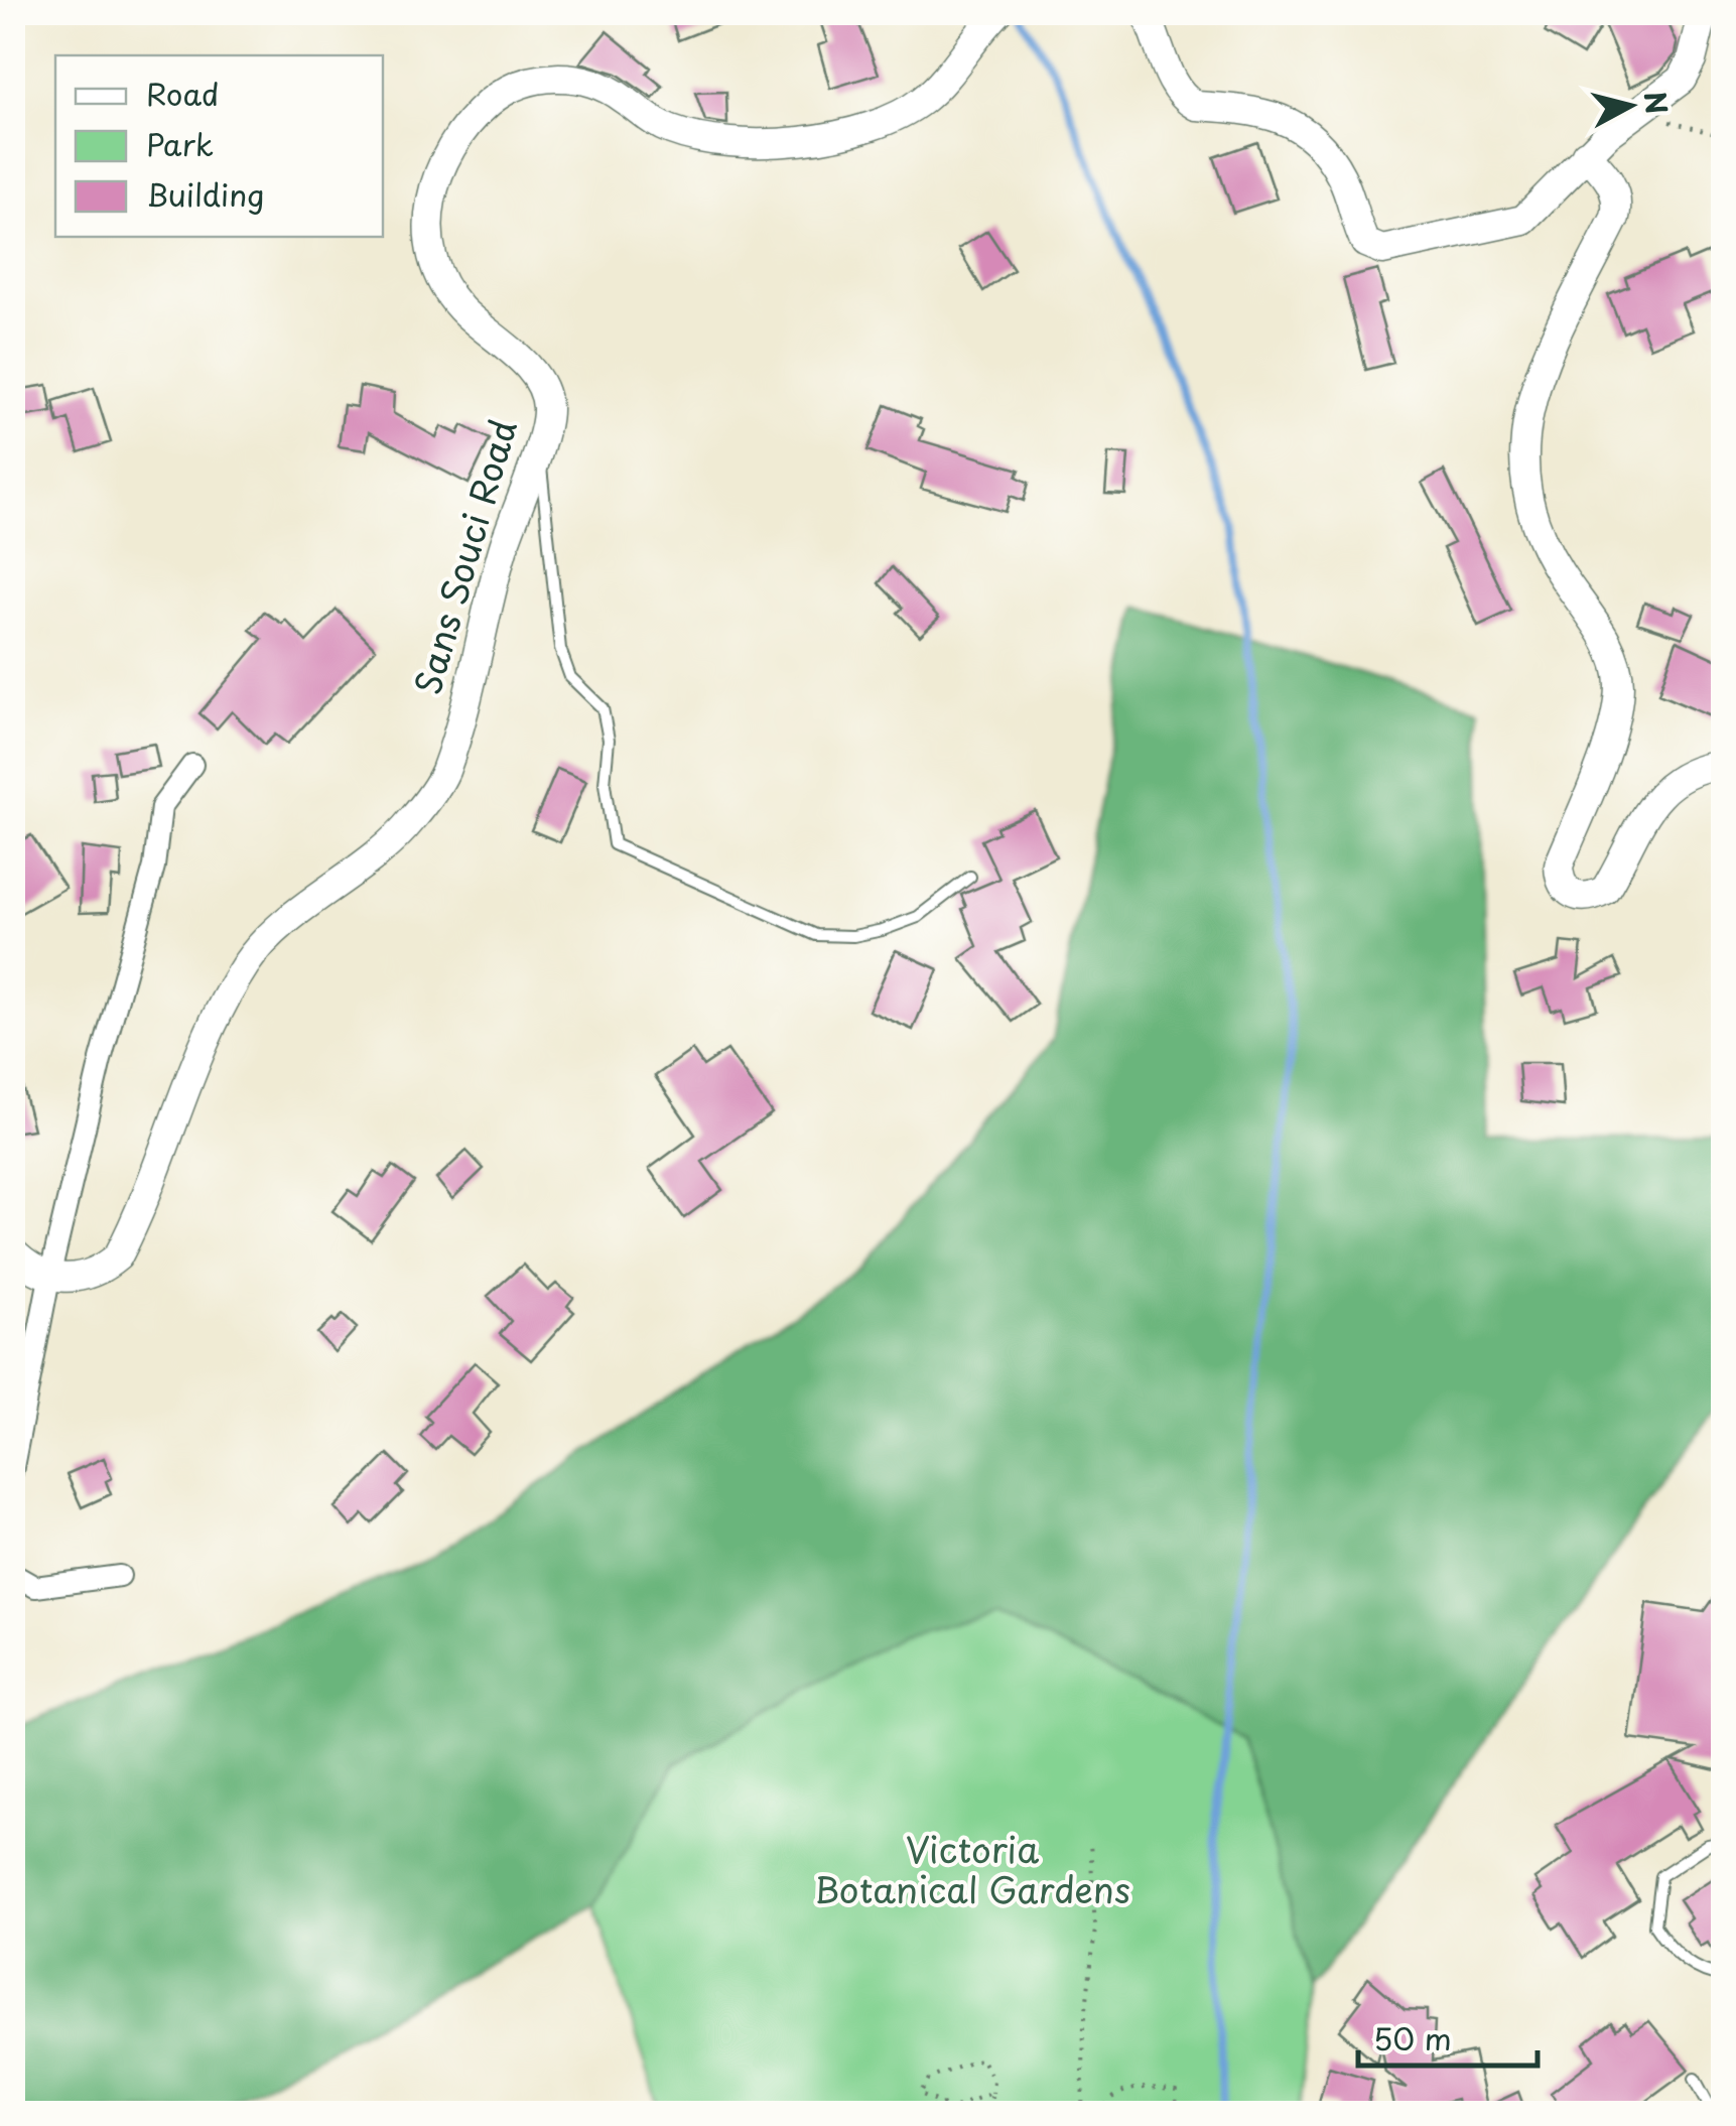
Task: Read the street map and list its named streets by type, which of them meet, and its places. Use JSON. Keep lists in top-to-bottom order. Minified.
{"streets":{"main road":["Sans Souci Road"]},"parks":["Victoria Botanical Gardens"],"legend":["Road","Park","Building"],"scale_bar":"50 m","north":"right"}
